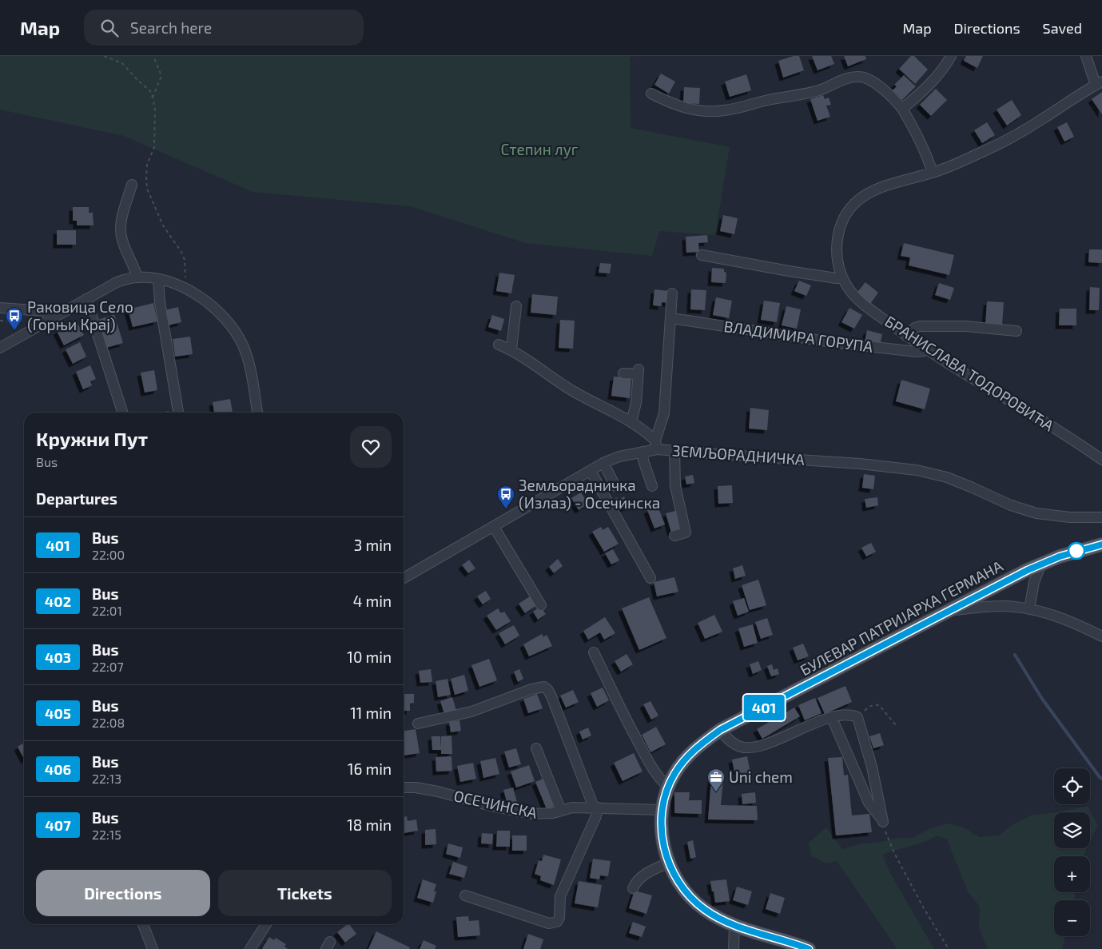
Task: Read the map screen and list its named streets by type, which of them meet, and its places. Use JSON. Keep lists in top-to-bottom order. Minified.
{"streets":{"main road":["БУЛЕВАР ПАТРИЈАРХА ГЕРМАНА"],"street":["ВЛАДИМИРА ГОРУПА","БРАНИСЛАВА ТОДОРОВИЋА","ЗЕМЉОРАДНИЧКА","ОСЕЧИНСКА"]},"crossings":[["ВЛАДИМИРА ГОРУПА","БРАНИСЛАВА ТОДОРОВИЋА"],["БУЛЕВАР ПАТРИЈАРХА ГЕРМАНА","ОСЕЧИНСКА"]],"parks":["Степин луг"],"places":{"bus stop":["Раковица Село (Горњи Крај)","Земљорадничка (Излаз) - Осечинска"],"office":["Uni chem"]},"lines":["bus line 401"],"page":{"header":"Map","search":"Search here","nav":["Map","Directions","Saved"],"on_map":"401","heading":[["Кружни Пут","Bus"],"Departures"],"list":[{"mark":"401","name":"Bus","note":"22:00","value":"3 min"},{"mark":"402","name":"Bus","note":"22:01","value":"4 min"},{"mark":"403","name":"Bus","note":"22:07","value":"10 min"},{"mark":"405","name":"Bus","note":"22:08","value":"11 min"},{"mark":"406","name":"Bus","note":"22:13","value":"16 min"},{"mark":"407","name":"Bus","note":"22:15","value":"18 min"}],"map_buttons":["+","−"],"buttons":["Directions","Tickets"]}}
